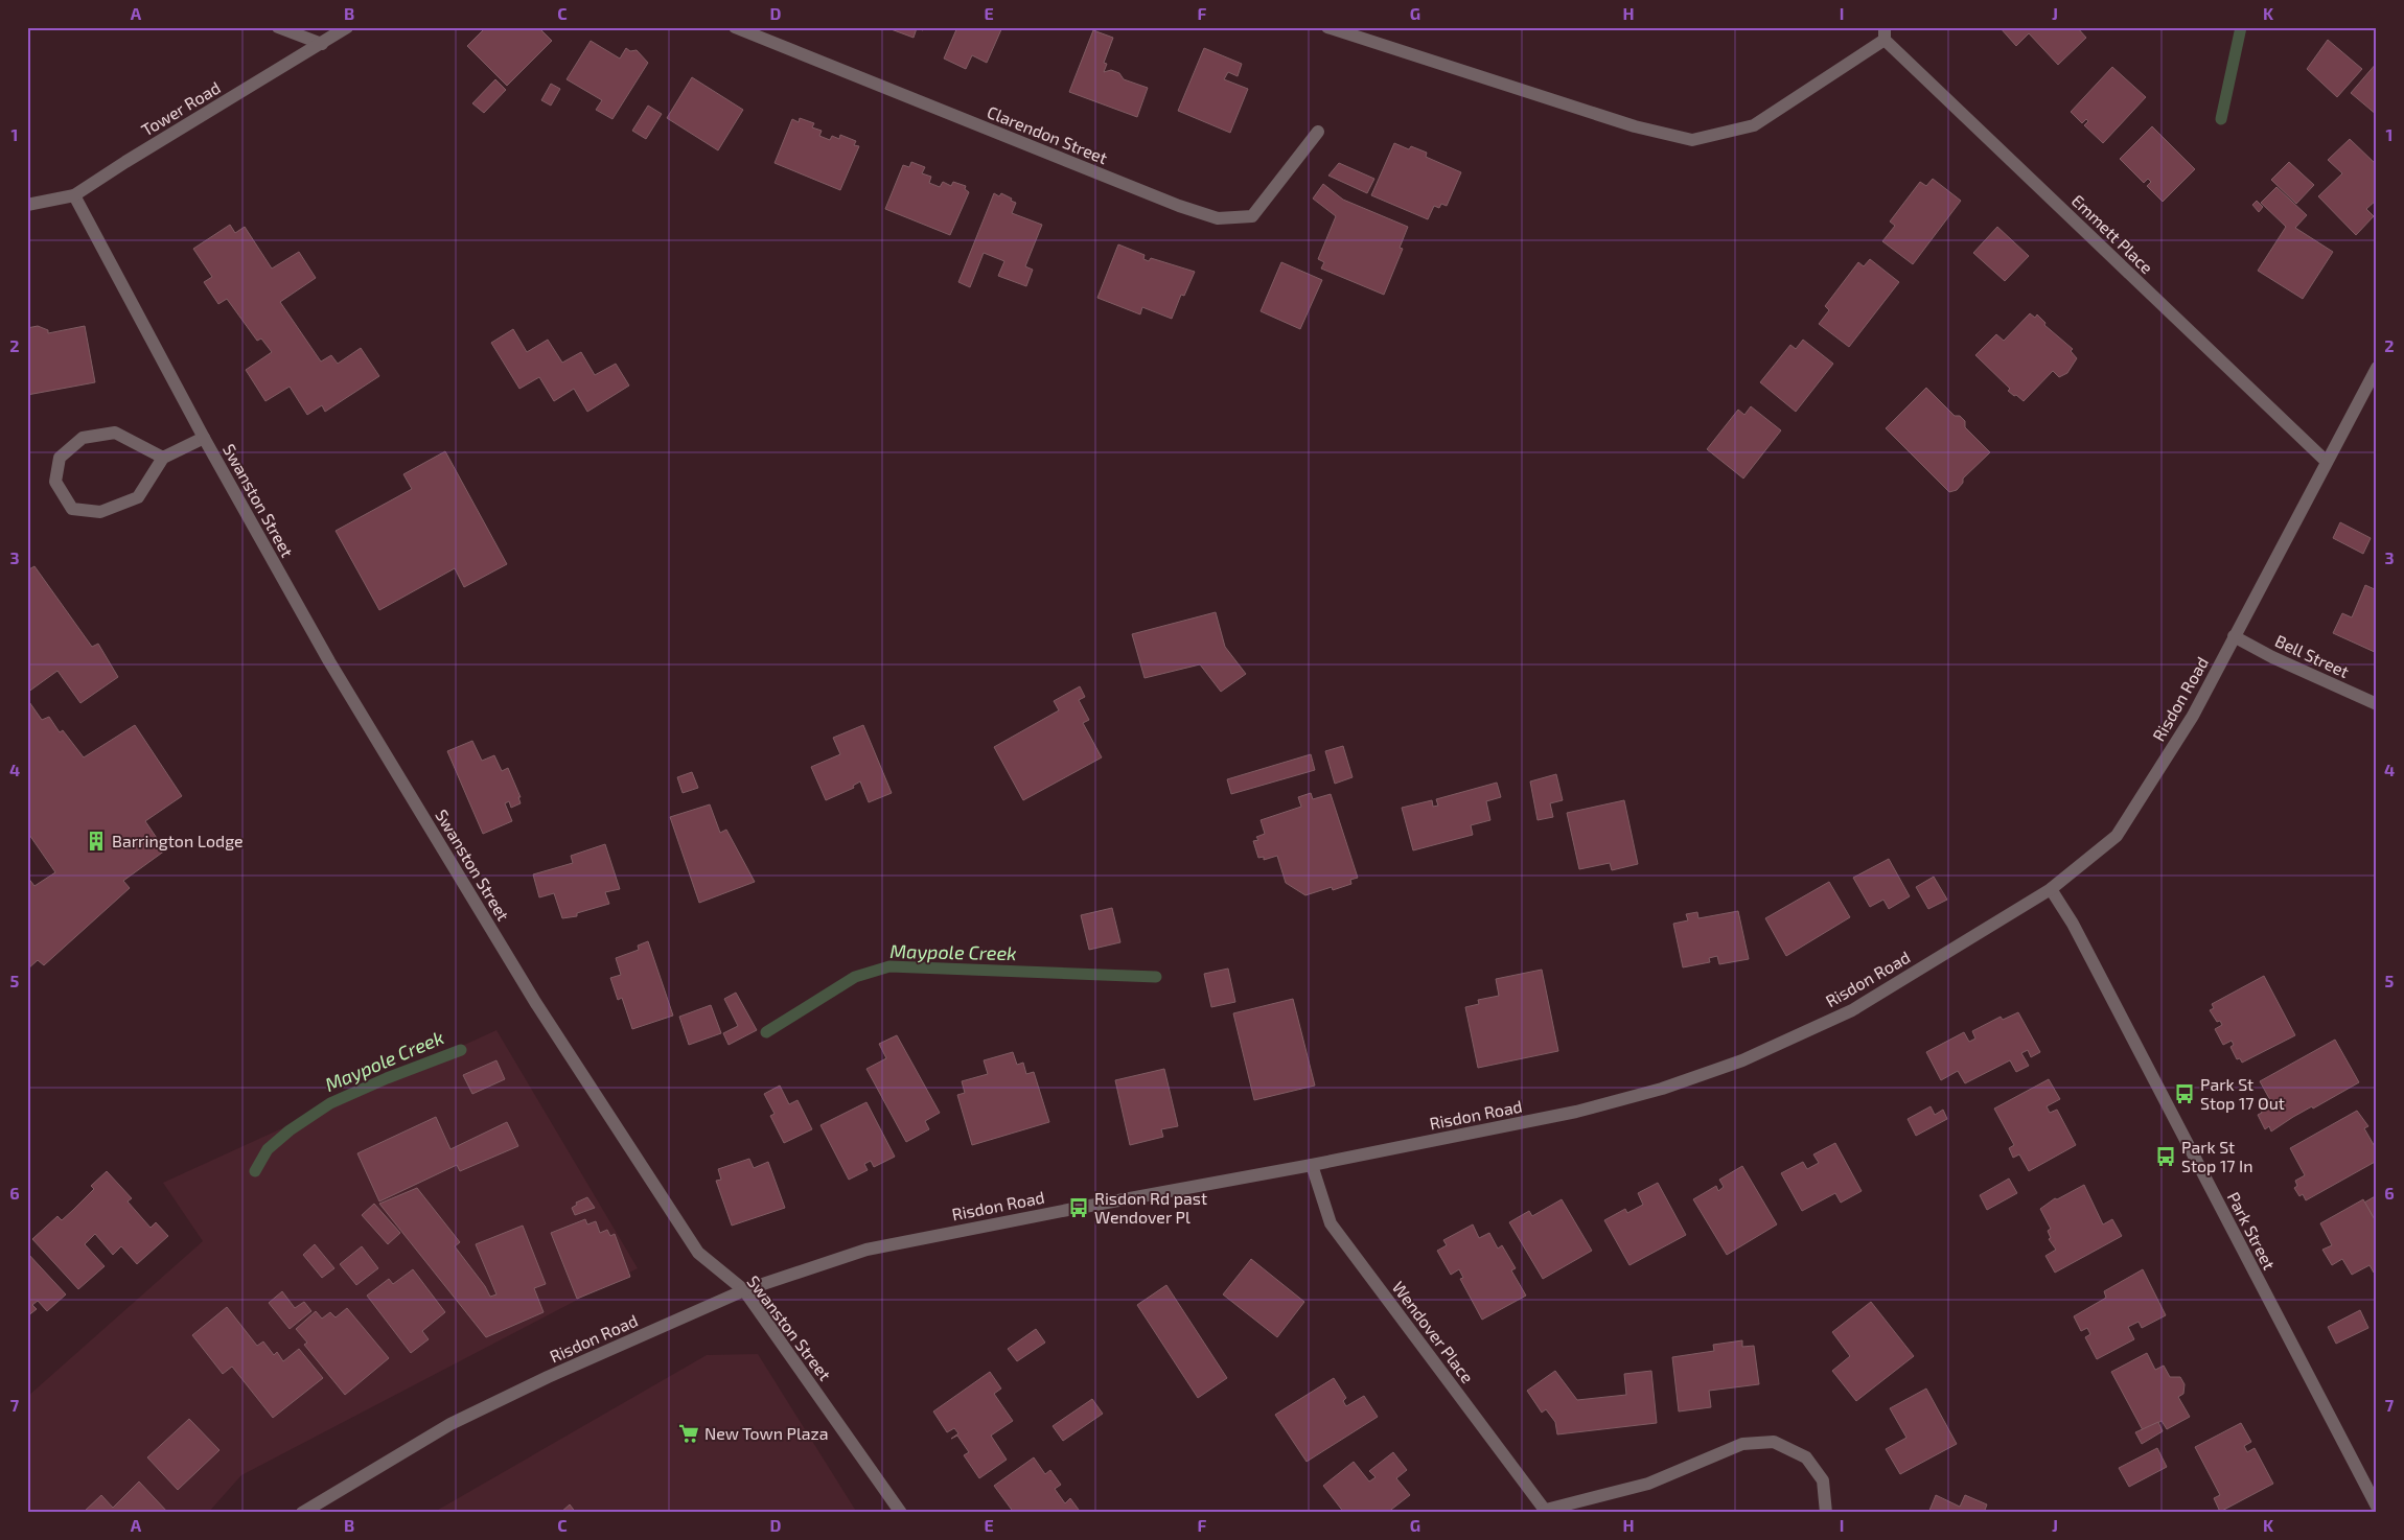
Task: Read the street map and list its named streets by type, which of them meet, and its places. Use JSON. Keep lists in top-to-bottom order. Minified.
{"streets":{"street":["Tower Road","Clarendon Street","Emmett Place","Swanston Street","Bell Street","Risdon Road","Park Street","Wendover Place"]},"crossings":[["Tower Road","Swanston Street"],["Emmett Place","Risdon Road"],["Swanston Street","Risdon Road"],["Bell Street","Risdon Road"],["Risdon Road","Park Street"],["Risdon Road","Wendover Place"]],"water":["Maypole Creek"],"places":{"building":["Barrington Lodge"],"bus stop":["Park St Stop 17 Out","Park St Stop 17 In","Risdon Rd past Wendover Pl"],"supermarket":["New Town Plaza"]},"grid":{"columns":["A","B","C","D","E","F","G","H","I","J","K"],"rows":["1","2","3","4","5","6","7"]}}
